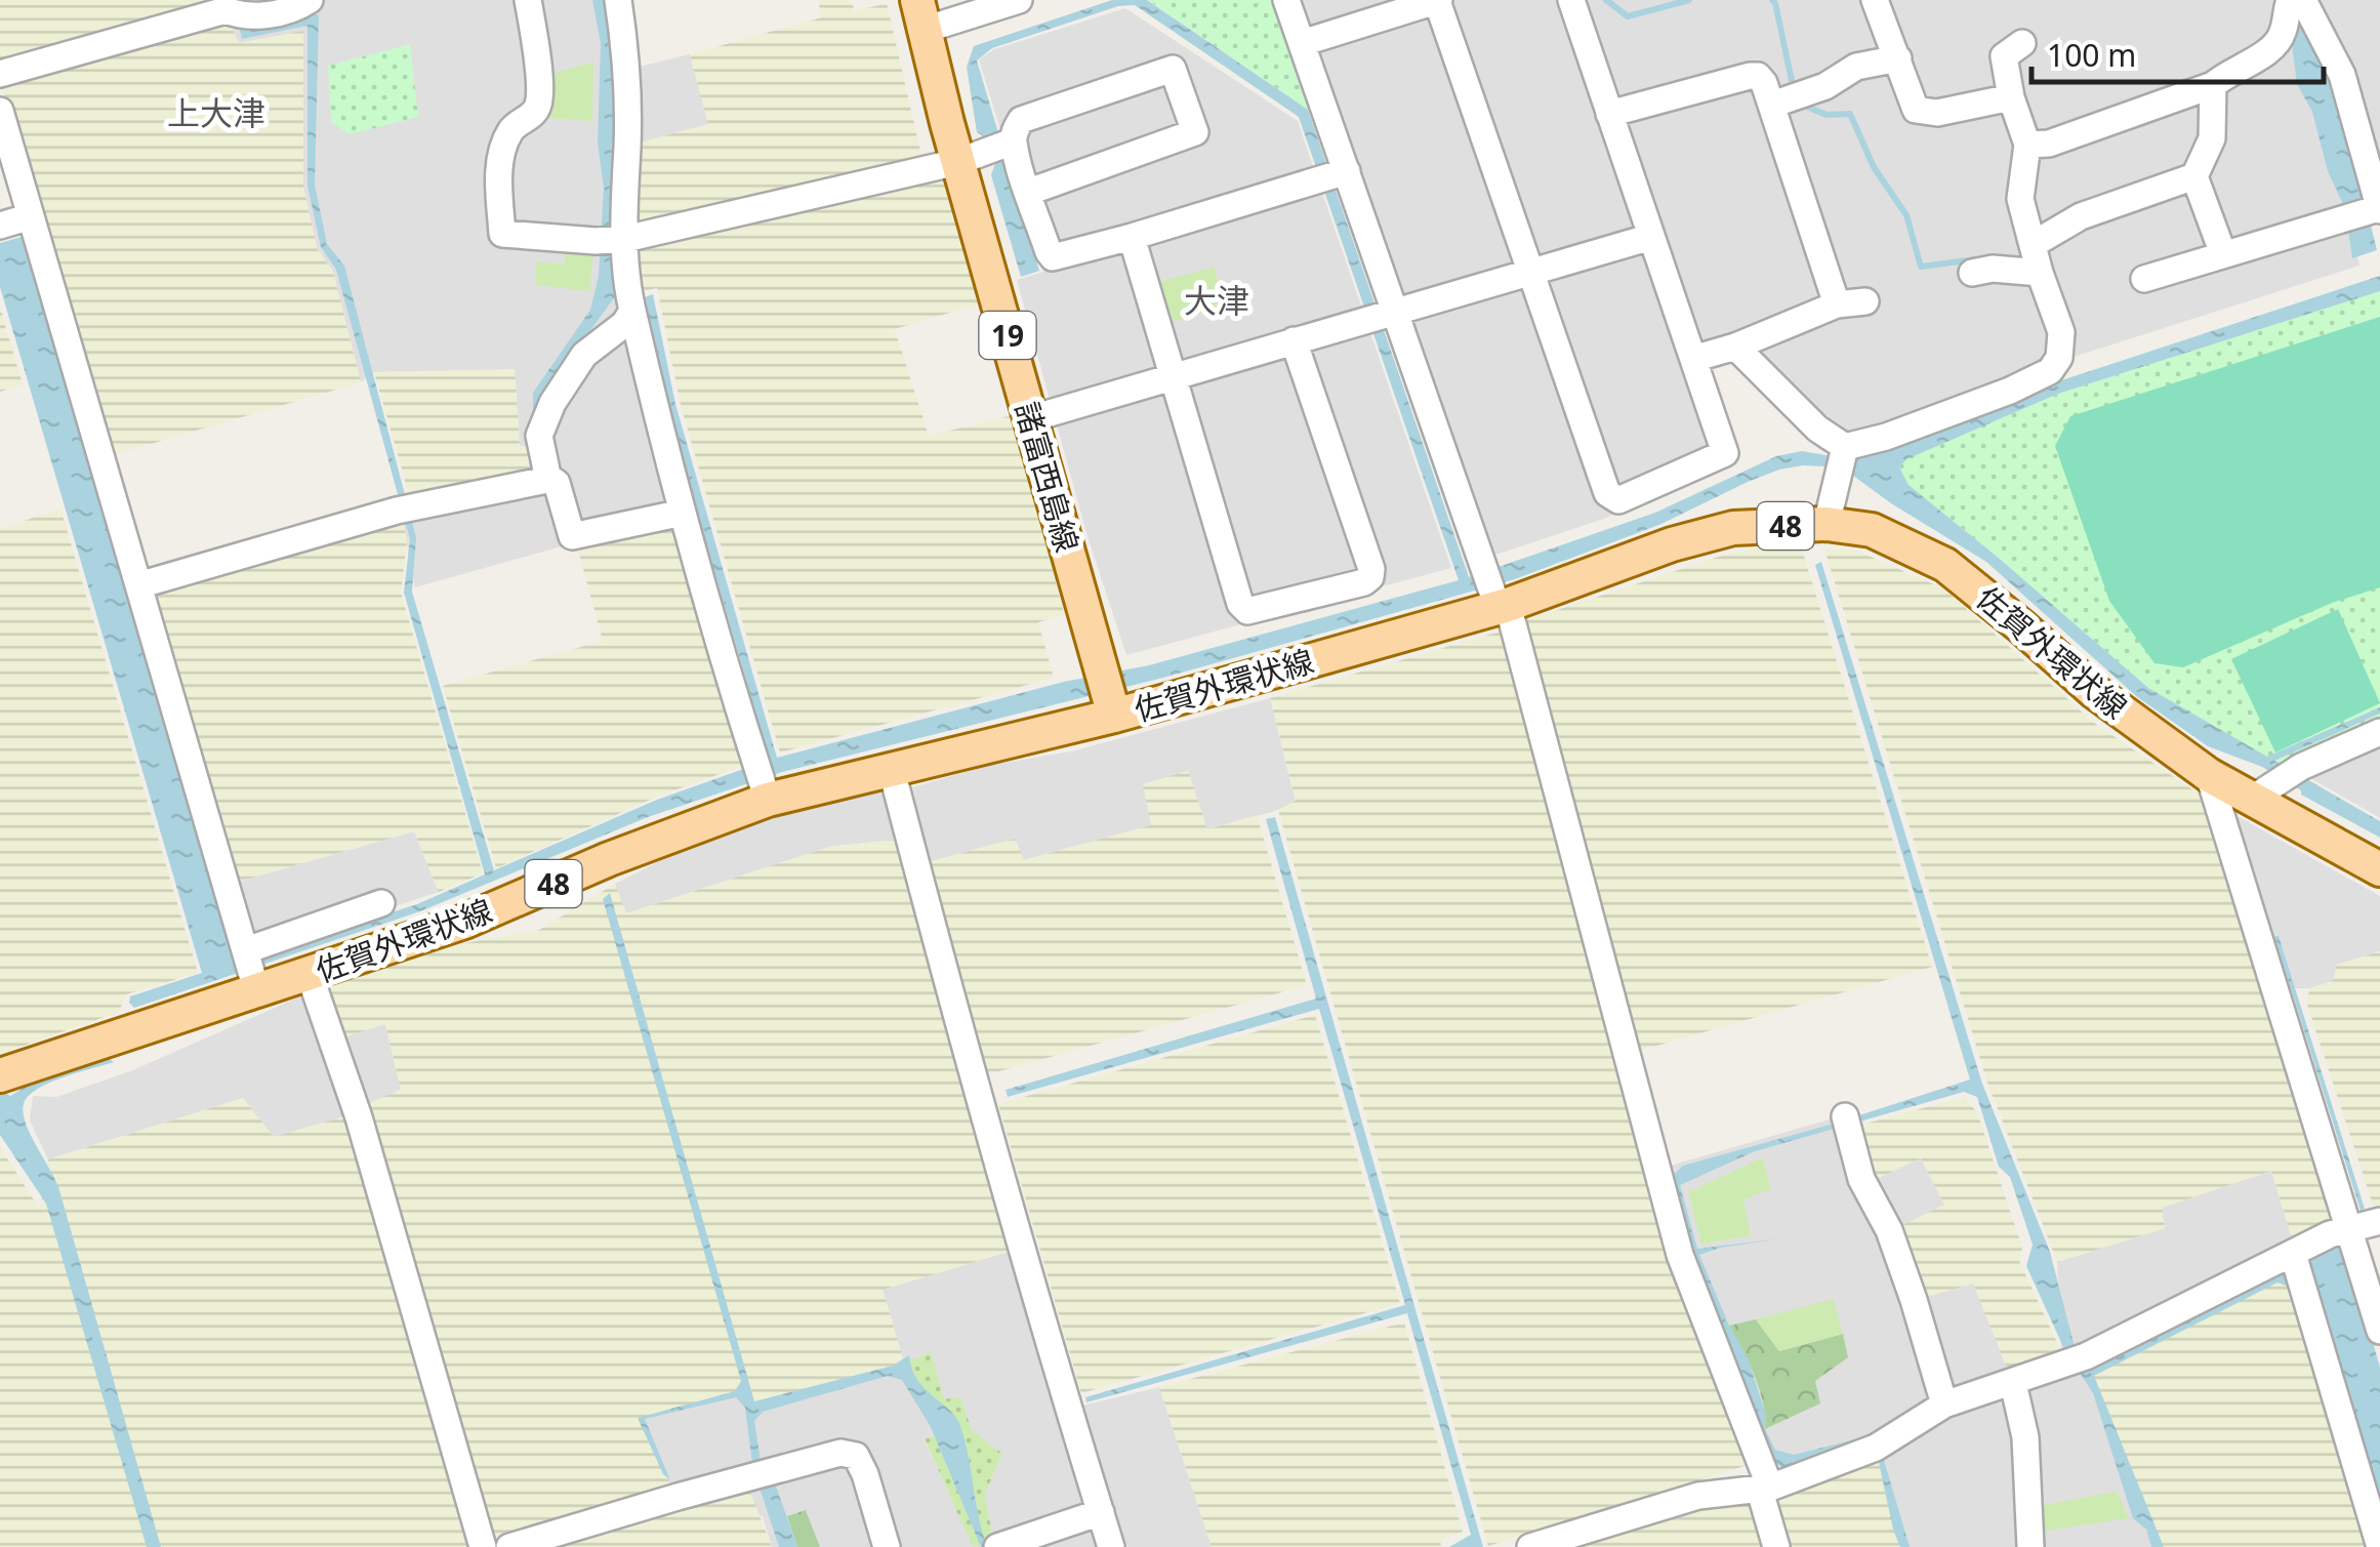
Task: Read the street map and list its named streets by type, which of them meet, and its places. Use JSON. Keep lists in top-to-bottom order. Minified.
{"streets":{"main road":["19","諸富西島線","48","佐賀外環状線"]},"crossings":[["諸富西島線","佐賀外環状線"]],"districts":["上大津","大津"],"scale_bar":"100 m"}
